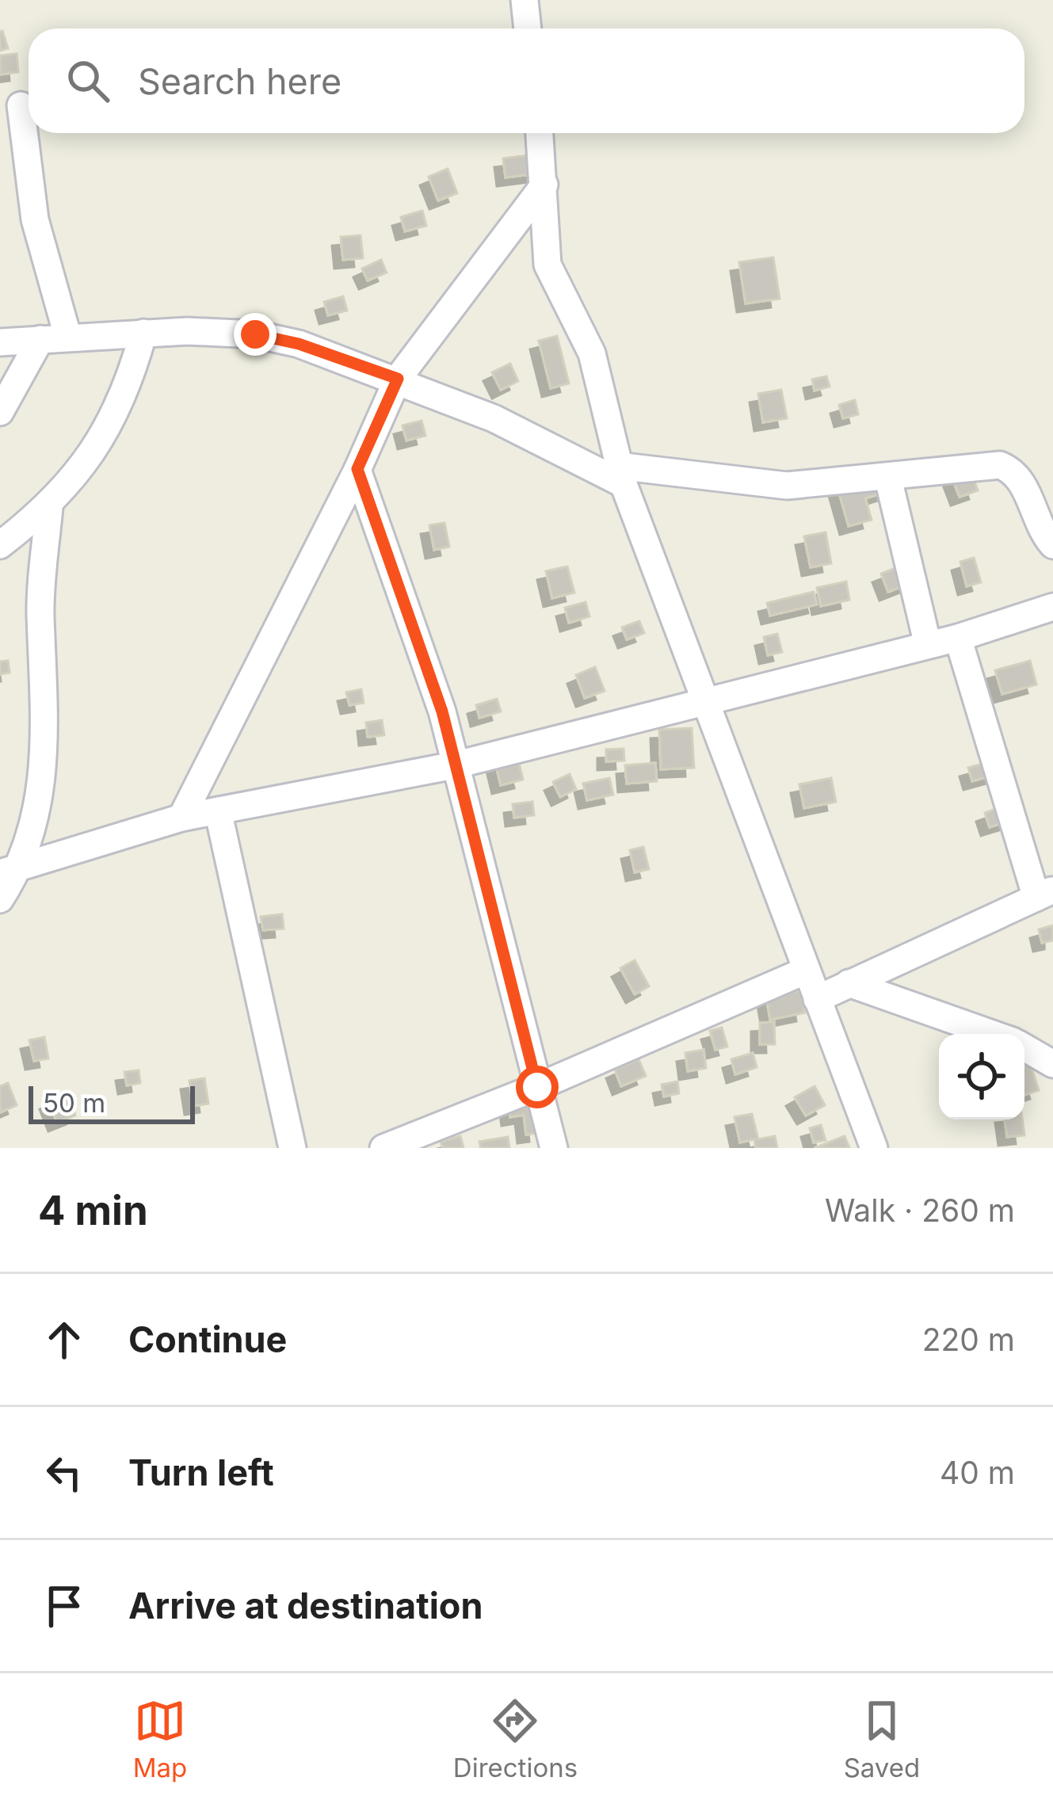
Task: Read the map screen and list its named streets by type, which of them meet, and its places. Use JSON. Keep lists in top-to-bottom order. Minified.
{"scale_bar":"50 m","page":{"search":"Search here","scale":"50 m","heading":["4 min","Walk · 260 m"],"list":[["Continue","220 m"],["Turn left","40 m"],"Arrive at destination"],"nav":["Map","Directions","Saved"]}}
